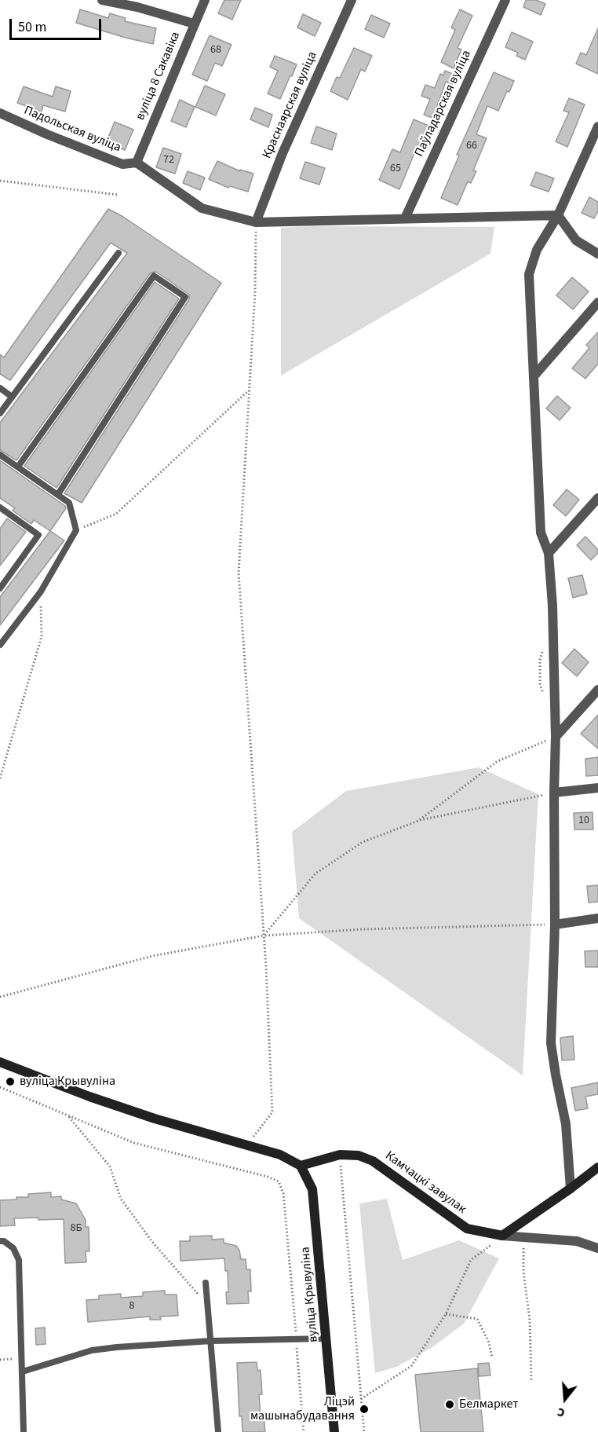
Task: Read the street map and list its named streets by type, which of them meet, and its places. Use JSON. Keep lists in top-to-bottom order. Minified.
{"streets":{"main road":["Камчацкі завулак","вуліца Крывуліна"],"street":["вуліца 8 Сакавіка","Паўладарская вуліца","Краснаярская вуліца","Падольская вуліца"]},"crossings":[["вуліца 8 Сакавіка","Падольская вуліца"],["Камчацкі завулак","вуліца Крывуліна"]],"places":["вуліца Крывуліна","Белмаркет","Ліцэй машынабудавання"],"house_numbers":["68","66","72","65","10","8Б","8"],"scale_bar":"50 m","north":"bottom"}
